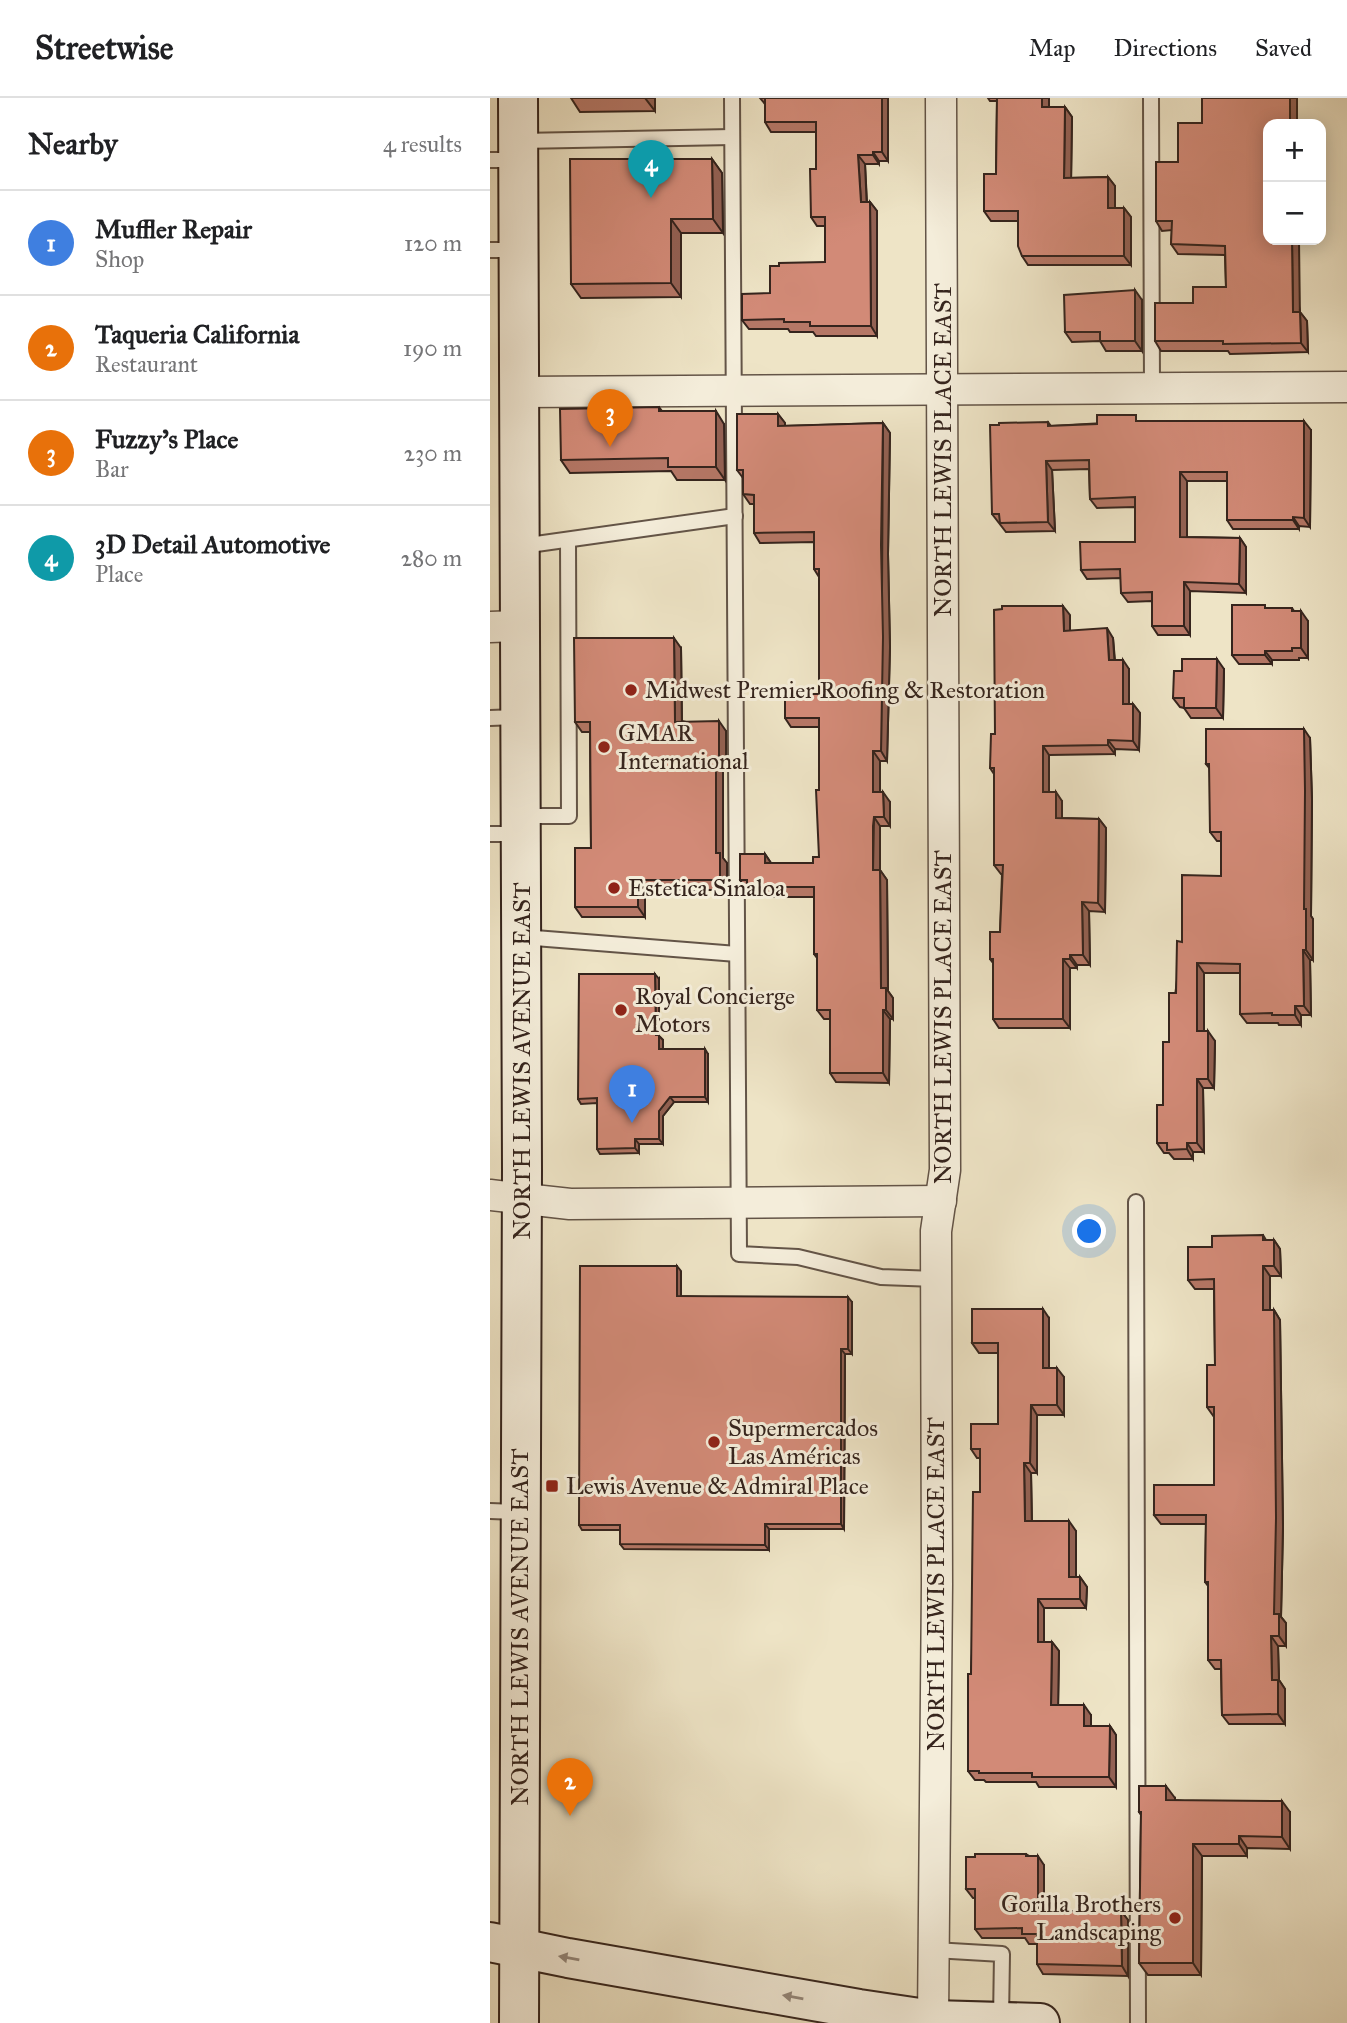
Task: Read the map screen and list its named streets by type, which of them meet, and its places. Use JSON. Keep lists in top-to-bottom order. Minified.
{"streets":{"main road":["NORTH LEWIS AVENUE EAST"],"street":["NORTH LEWIS PLACE EAST"]},"places":{"other":["Midwest Premier Roofing & Restoration","GMAR International","Estetica Sinaloa","Royal Concierge Motors","Supermercados Las Américas","Gorilla Brothers Landscaping"],"transit":["Lewis Avenue & Admiral Place"]},"page":{"header":"Streetwise","nav":["Map","Directions","Saved"],"heading":["Nearby","4 results"],"map_buttons":["+","−"],"pins":["4","3","1","2"],"list":[{"mark":"1","name":"Muffler Repair","note":"Shop","value":"120 m"},{"mark":"2","name":"Taqueria California","note":"Restaurant","value":"190 m"},{"mark":"3","name":"Fuzzy's Place","note":"Bar","value":"230 m"},{"mark":"4","name":"3D Detail Automotive","note":"Place","value":"280 m"}]}}
